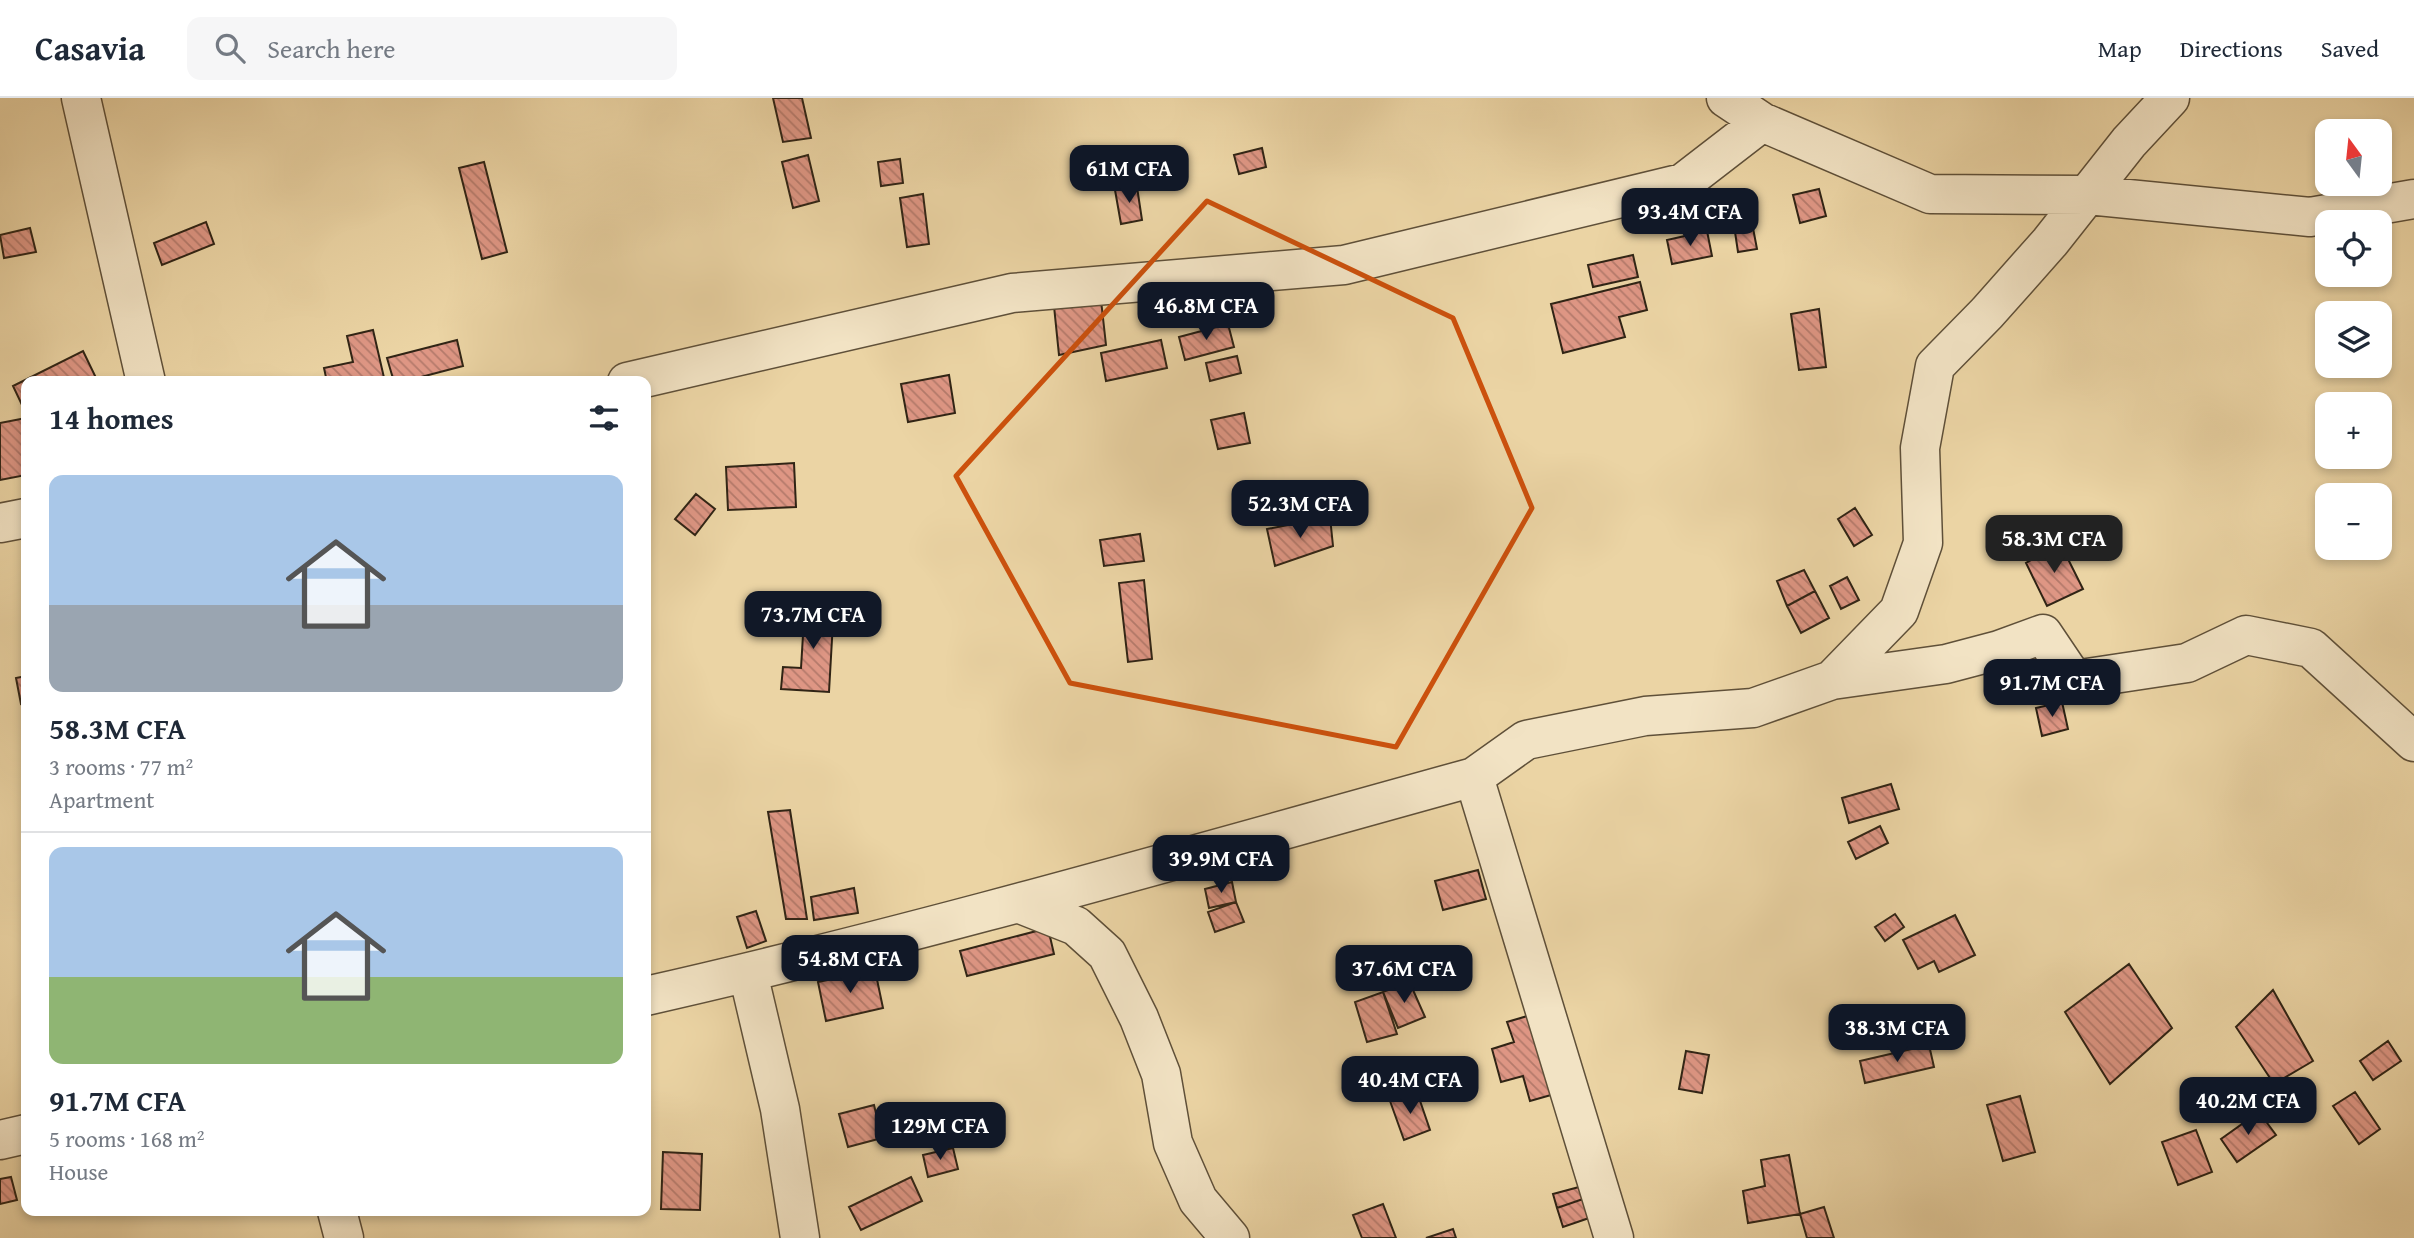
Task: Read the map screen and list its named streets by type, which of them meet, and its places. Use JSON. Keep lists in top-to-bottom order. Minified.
{"north":"top","page":{"header":"Casavia","search":"Search here","nav":["Map","Directions","Saved"],"map_buttons":["+","−"],"price":["61M CFA","93.4M CFA","46.8M CFA","52.3M CFA","58.3M CFA","73.7M CFA","91.7M CFA","39.9M CFA","54.8M CFA","37.6M CFA","38.3M CFA","40.4M CFA","40.2M CFA","129M CFA"],"heading":"14 homes","list":[{"name":"58.3M CFA","note":"3 rooms · 77 m² · Apartment"},{"name":"91.7M CFA","note":"5 rooms · 168 m² · House"}]}}
